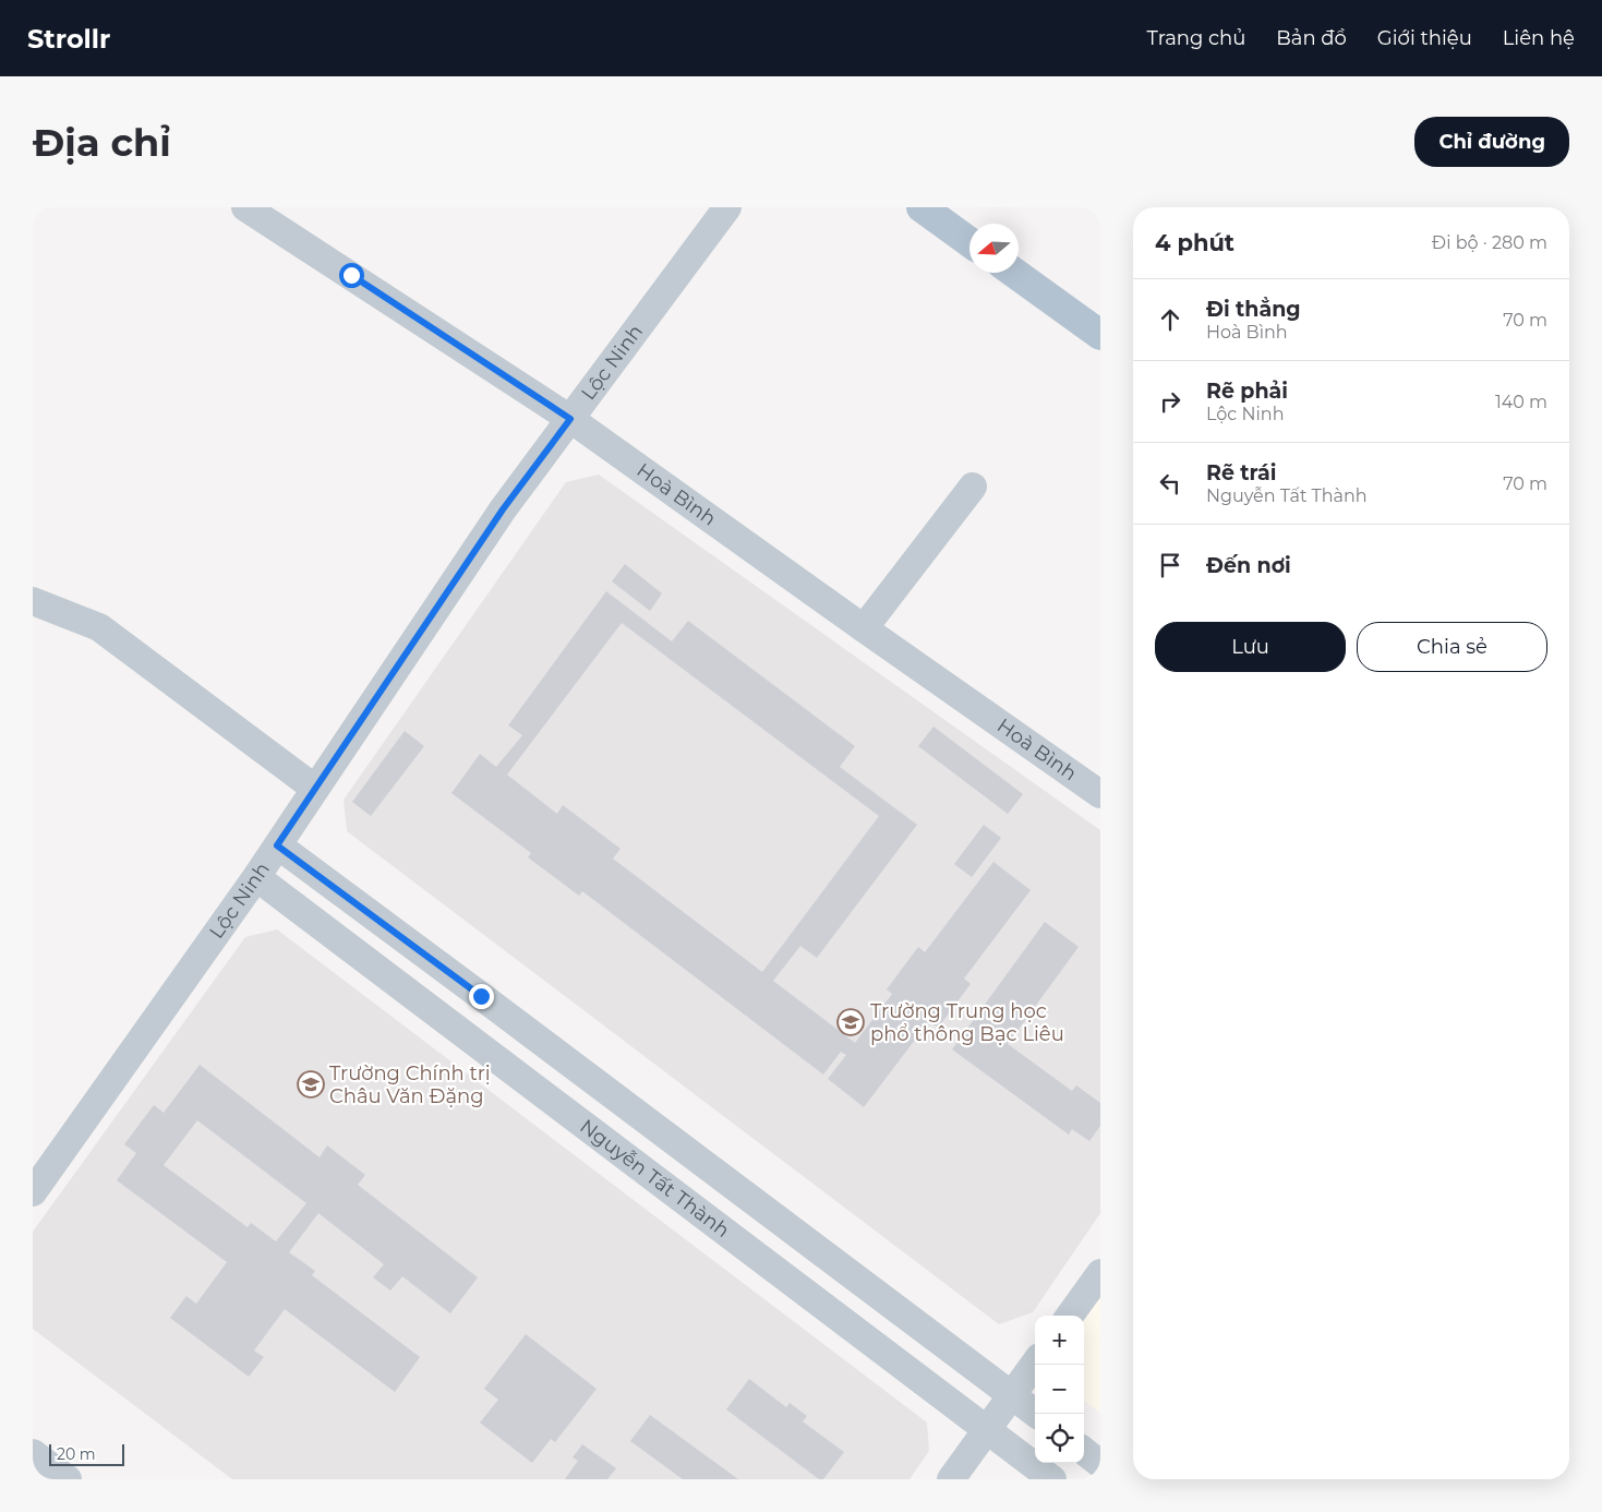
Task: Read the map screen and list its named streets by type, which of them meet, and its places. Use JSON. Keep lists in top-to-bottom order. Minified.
{"streets":{"street":["Lộc Ninh","Hoà Bình","Nguyễn Tất Thành"]},"crossings":[["Lộc Ninh","Hoà Bình"],["Lộc Ninh","Nguyễn Tất Thành"]],"places":{"school or university":["Trường Trung học phổ thông Bạc Liêu","Trường Chính trị Châu Văn Đặng"]},"scale_bar":"20 m","north":"left","page":{"header":"Strollr","nav":["Trang chủ","Bản đồ","Giới thiệu","Liên hệ"],"buttons":["Chỉ đường",["Lưu","Chia sẻ"]],"title":"Địa chỉ","heading":["4 phút","Đi bộ · 280 m"],"list":[["Đi thẳng","Hoà Bình","70 m"],["Rẽ phải","Lộc Ninh","140 m"],["Rẽ trái","Nguyễn Tất Thành","70 m"],"Đến nơi"],"map_buttons":["+","−"],"scale":"20 m"}}
